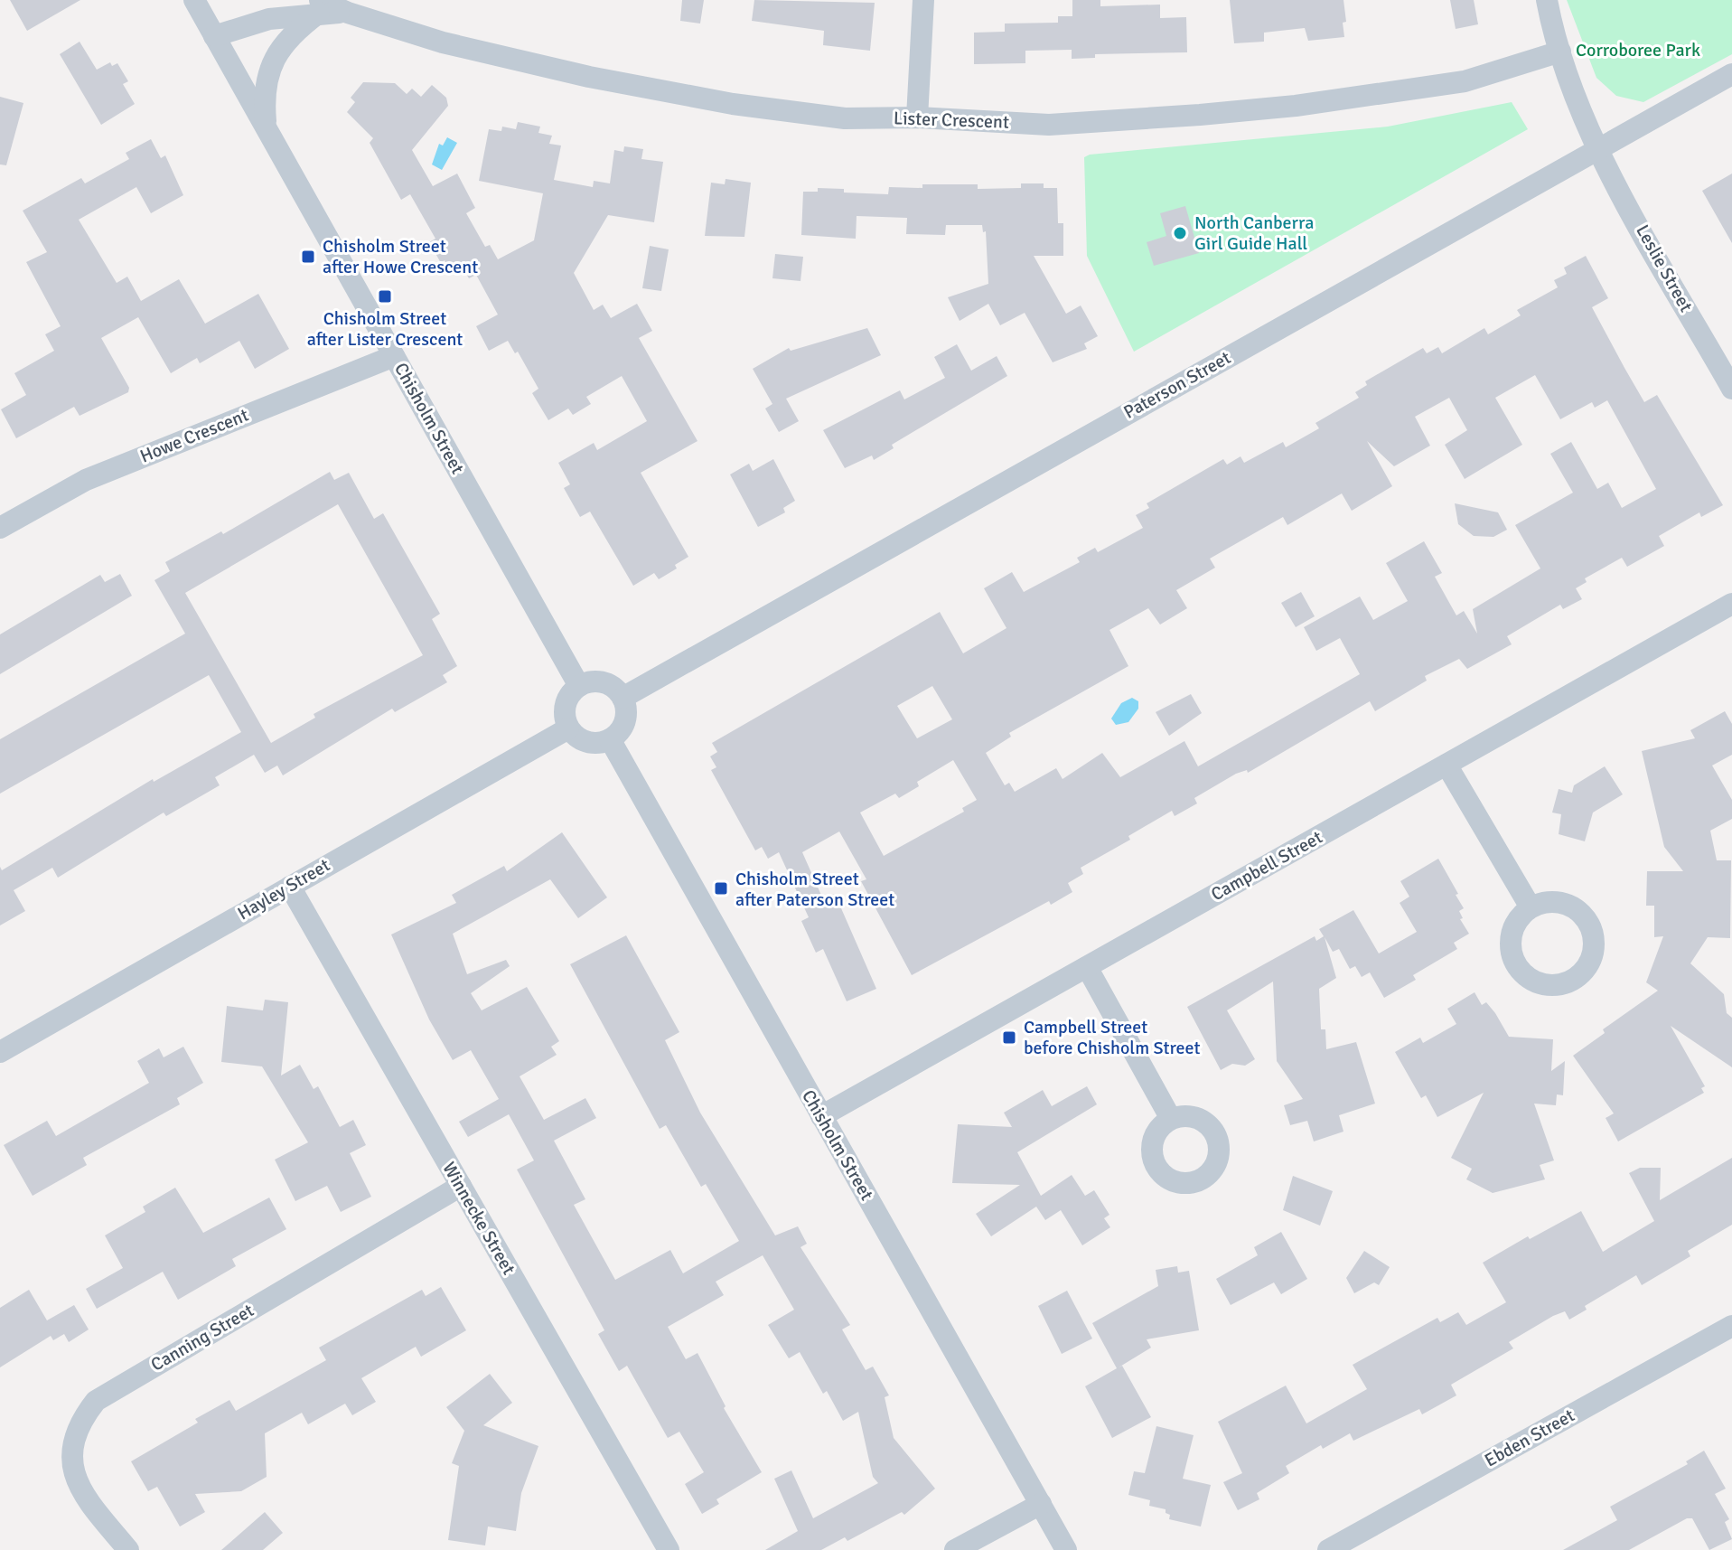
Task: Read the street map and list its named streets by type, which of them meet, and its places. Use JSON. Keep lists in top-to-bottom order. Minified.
{"streets":{"street":["Lister Crescent","Leslie Street","Paterson Street","Chisholm Street","Howe Crescent","Campbell Street","Hayley Street","Winnecke Street","Canning Street","Ebden Street"]},"crossings":[["Leslie Street","Paterson Street"],["Paterson Street","Chisholm Street"],["Paterson Street","Hayley Street"],["Chisholm Street","Howe Crescent"],["Chisholm Street","Campbell Street"],["Chisholm Street","Hayley Street"],["Hayley Street","Winnecke Street"],["Winnecke Street","Canning Street"]],"parks":["Corroboree Park"],"places":{"other":["North Canberra Girl Guide Hall"],"transit":["Chisholm Street after Howe Crescent","Chisholm Street after Lister Crescent","Chisholm Street after Paterson Street","Campbell Street before Chisholm Street"]}}
